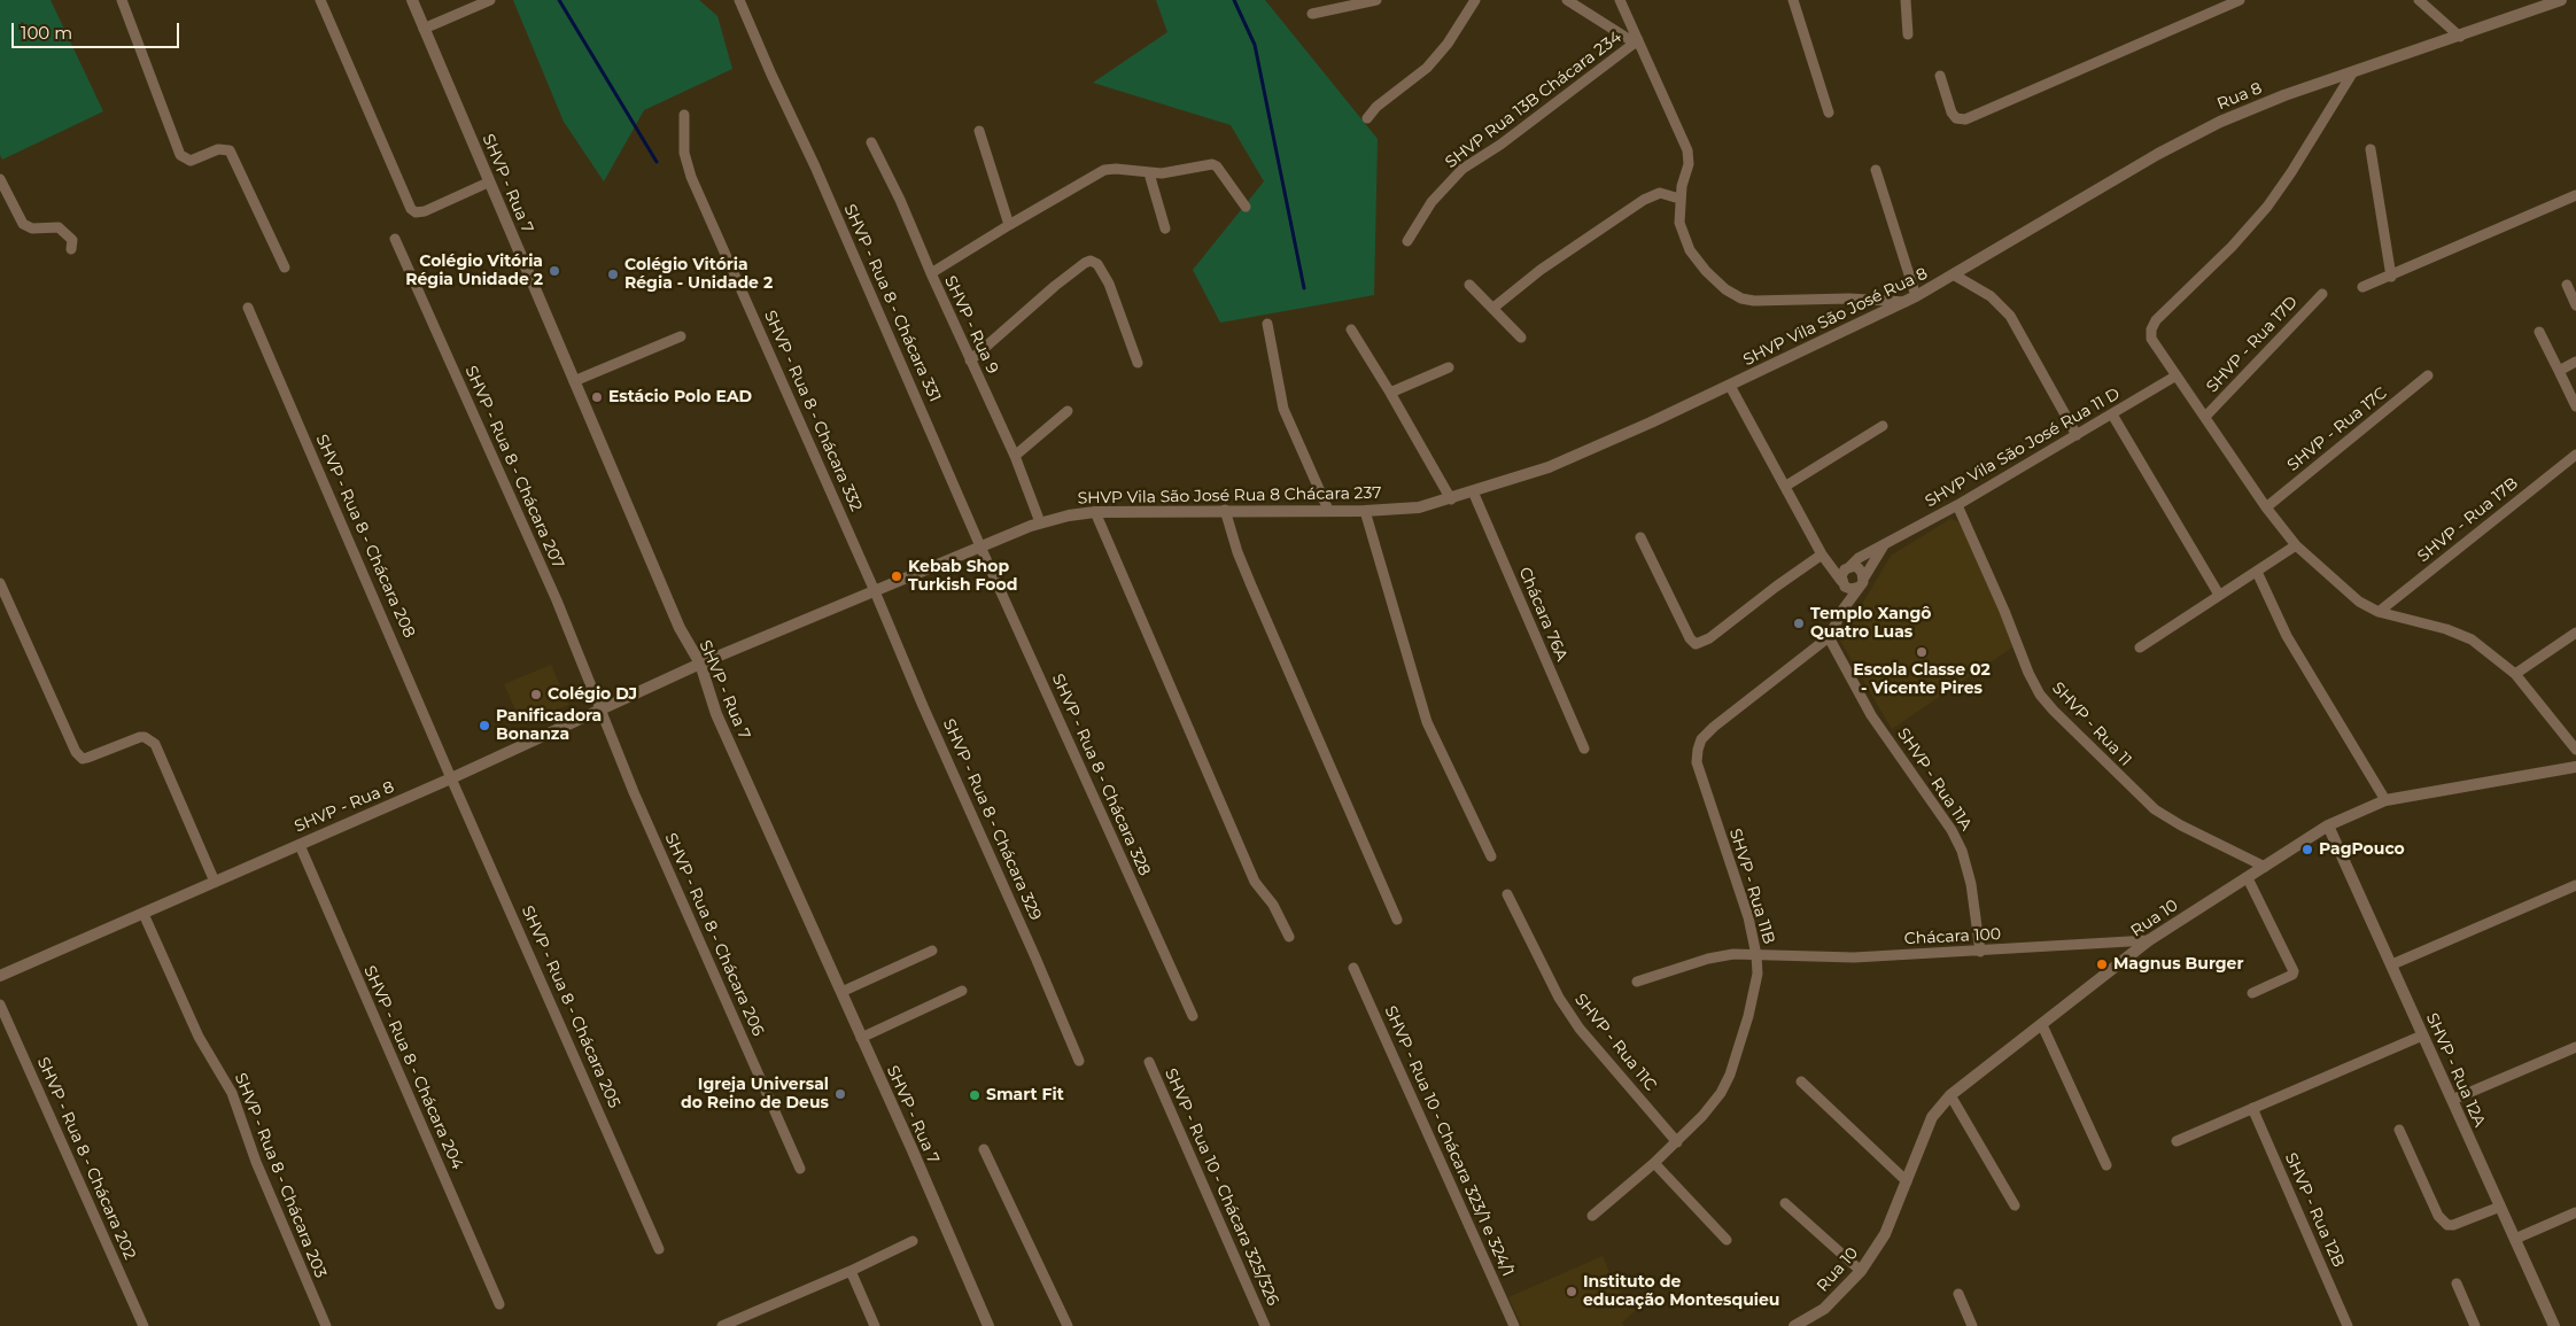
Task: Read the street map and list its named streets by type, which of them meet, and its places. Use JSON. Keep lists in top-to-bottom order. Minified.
{"streets":{"street":["Rua 8","SHVP Rua 13B Chácara 234","SHVP - Rua 7","SHVP - Rua 8 - Chácara 331","SHVP Vila São José Rua 8","SHVP - Rua 9","SHVP - Rua 17D","SHVP - Rua 8 - Chácara 332","SHVP - Rua 17C","SHVP Vila São José Rua 11 D","SHVP - Rua 8 - Chácara 207","SHVP Vila São José Rua 8 Chácara 237","SHVP - Rua 17B","SHVP - Rua 8 - Chácara 208","Chácara 76A","SHVP - Rua 11","SHVP - Rua 8 - Chácara 328","SHVP - Rua 11A","SHVP - Rua 8","SHVP - Rua 8 - Chácara 329","SHVP - Rua 11B","Rua 10","SHVP - Rua 8 - Chácara 206","Chácara 100","SHVP - Rua 8 - Chácara 205","SHVP - Rua 11C","SHVP - Rua 8 - Chácara 204","SHVP - Rua 12A","SHVP - Rua 10 - Chácara 323/1 e 324/1","SHVP - Rua 8 - Chácara 202","SHVP - Rua 8 - Chácara 203","SHVP - Rua 10 - Chácara 325/326","SHVP - Rua 12B"]},"crossings":[["Rua 8","SHVP Vila São José Rua 8"],["SHVP - Rua 7","SHVP Vila São José Rua 8 Chácara 237"],["SHVP - Rua 7","SHVP - Rua 8"],["SHVP - Rua 8 - Chácara 331","SHVP Vila São José Rua 8 Chácara 237"],["SHVP - Rua 8 - Chácara 331","SHVP - Rua 8 - Chácara 328"],["SHVP Vila São José Rua 8","SHVP Vila São José Rua 8 Chácara 237"],["SHVP - Rua 9","SHVP Vila São José Rua 8 Chácara 237"],["SHVP - Rua 8 - Chácara 332","SHVP Vila São José Rua 8 Chácara 237"],["SHVP - Rua 8 - Chácara 332","SHVP - Rua 8 - Chácara 329"],["SHVP Vila São José Rua 11 D","SHVP - Rua 11"],["SHVP Vila São José Rua 11 D","SHVP - Rua 11B"],["SHVP - Rua 8 - Chácara 207","SHVP - Rua 8"],["SHVP - Rua 8 - Chácara 207","SHVP - Rua 8 - Chácara 206"],["SHVP Vila São José Rua 8 Chácara 237","Chácara 76A"],["SHVP Vila São José Rua 8 Chácara 237","SHVP - Rua 8 - Chácara 328"],["SHVP Vila São José Rua 8 Chácara 237","SHVP - Rua 8"],["SHVP Vila São José Rua 8 Chácara 237","SHVP - Rua 8 - Chácara 329"],["SHVP - Rua 8 - Chácara 208","SHVP - Rua 8"],["SHVP - Rua 8 - Chácara 208","SHVP - Rua 8 - Chácara 205"],["SHVP - Rua 11","Rua 10"],["SHVP - Rua 11A","SHVP - Rua 11B"],["SHVP - Rua 11A","Chácara 100"],["SHVP - Rua 8","SHVP - Rua 8 - Chácara 206"],["SHVP - Rua 8","SHVP - Rua 8 - Chácara 205"],["SHVP - Rua 8","SHVP - Rua 8 - Chácara 204"],["SHVP - Rua 8","SHVP - Rua 8 - Chácara 203"],["SHVP - Rua 11B","Chácara 100"],["SHVP - Rua 11B","SHVP - Rua 11C"],["Rua 10","Chácara 100"],["Rua 10","SHVP - Rua 12A"]],"places":["Colégio Vitória Régia Unidade 2","Colégio Vitória Régia - Unidade 2","Estácio Polo EAD","Kebab Shop Turkish Food","Templo Xangô Quatro Luas","Escola Classe 02 - Vicente Pires","Colégio DJ","Panificadora Bonanza","PagPouco","Magnus Burger","Igreja Universal do Reino de Deus","Smart Fit","Instituto de educação Montesquieu"],"scale_bar":"100 m"}
